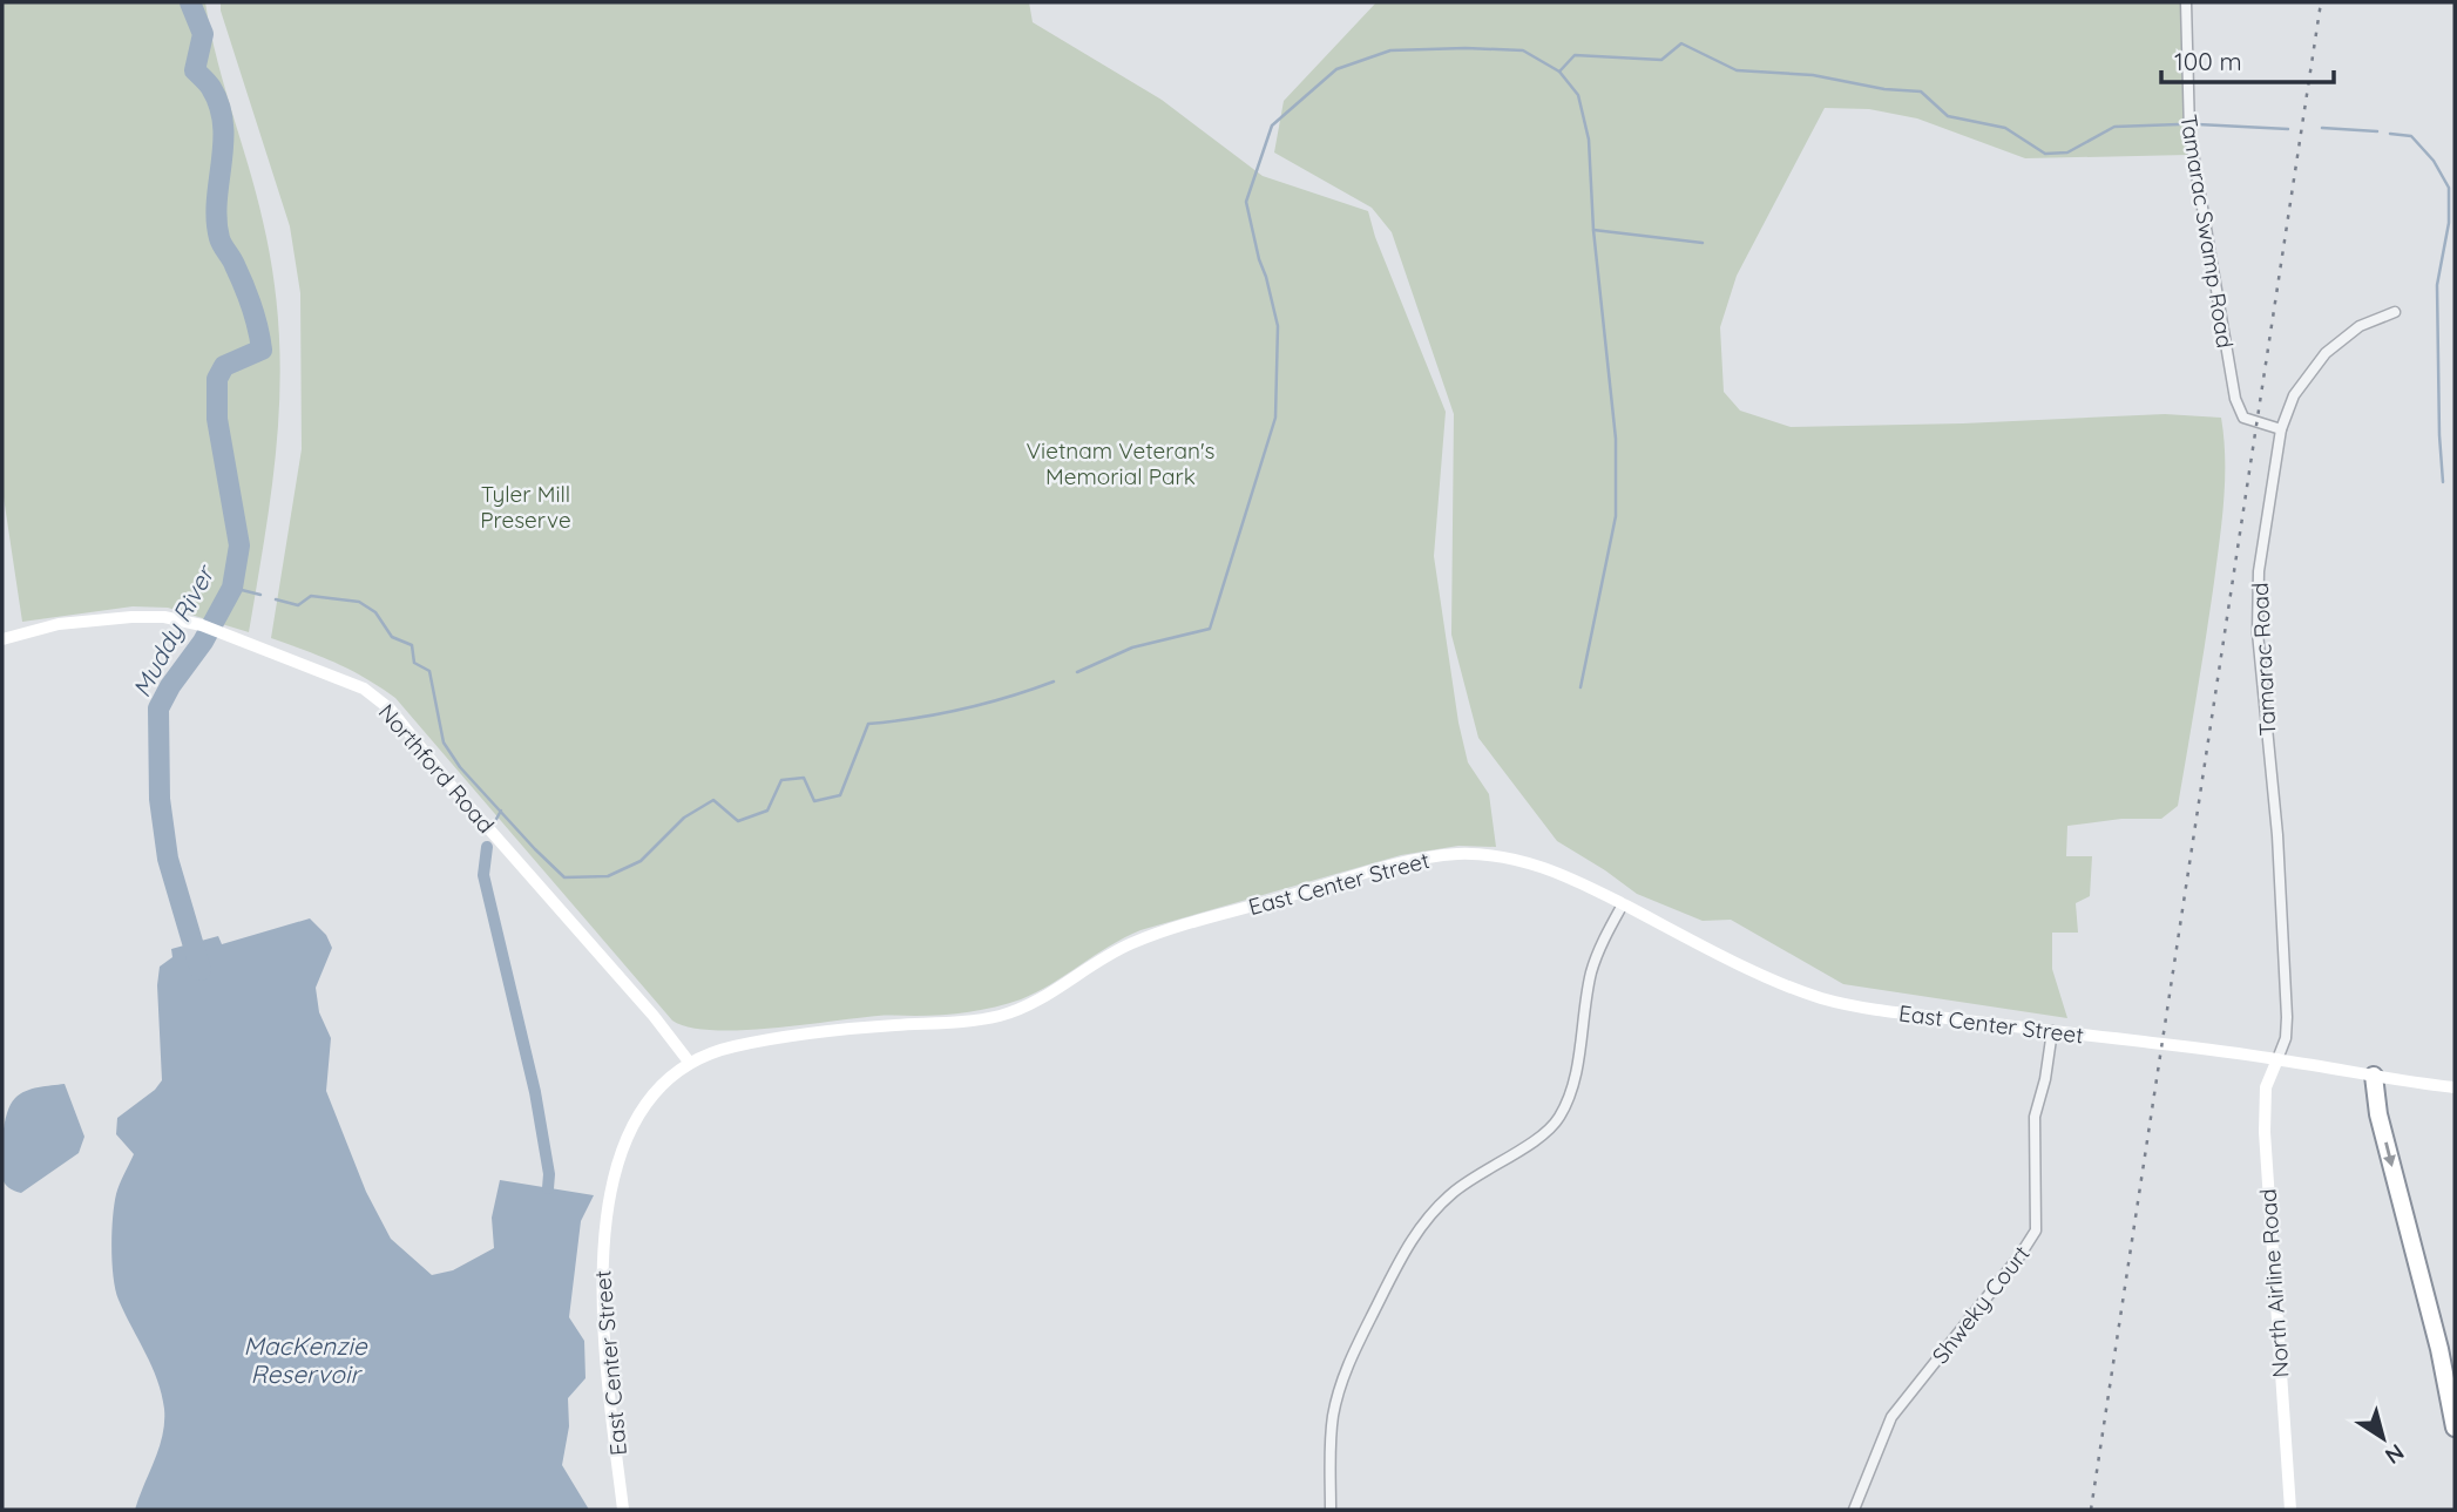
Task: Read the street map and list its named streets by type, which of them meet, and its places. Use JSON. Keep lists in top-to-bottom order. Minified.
{"streets":{"street":["Tamarac Swamp Road","Tamarac Road","Northford Road","East Center Street","North Airline Road","Shweky Court"]},"crossings":[["Tamarac Swamp Road","Tamarac Road"],["Tamarac Road","East Center Street"],["Tamarac Road","North Airline Road"],["Northford Road","East Center Street"],["East Center Street","North Airline Road"],["East Center Street","Shweky Court"]],"water":["Muddy River","MacKenzie Reservoir"],"parks":["Vietnam Veteran's Memorial Park","Tyler Mill Preserve"],"scale_bar":"100 m","north":"bottom right"}
